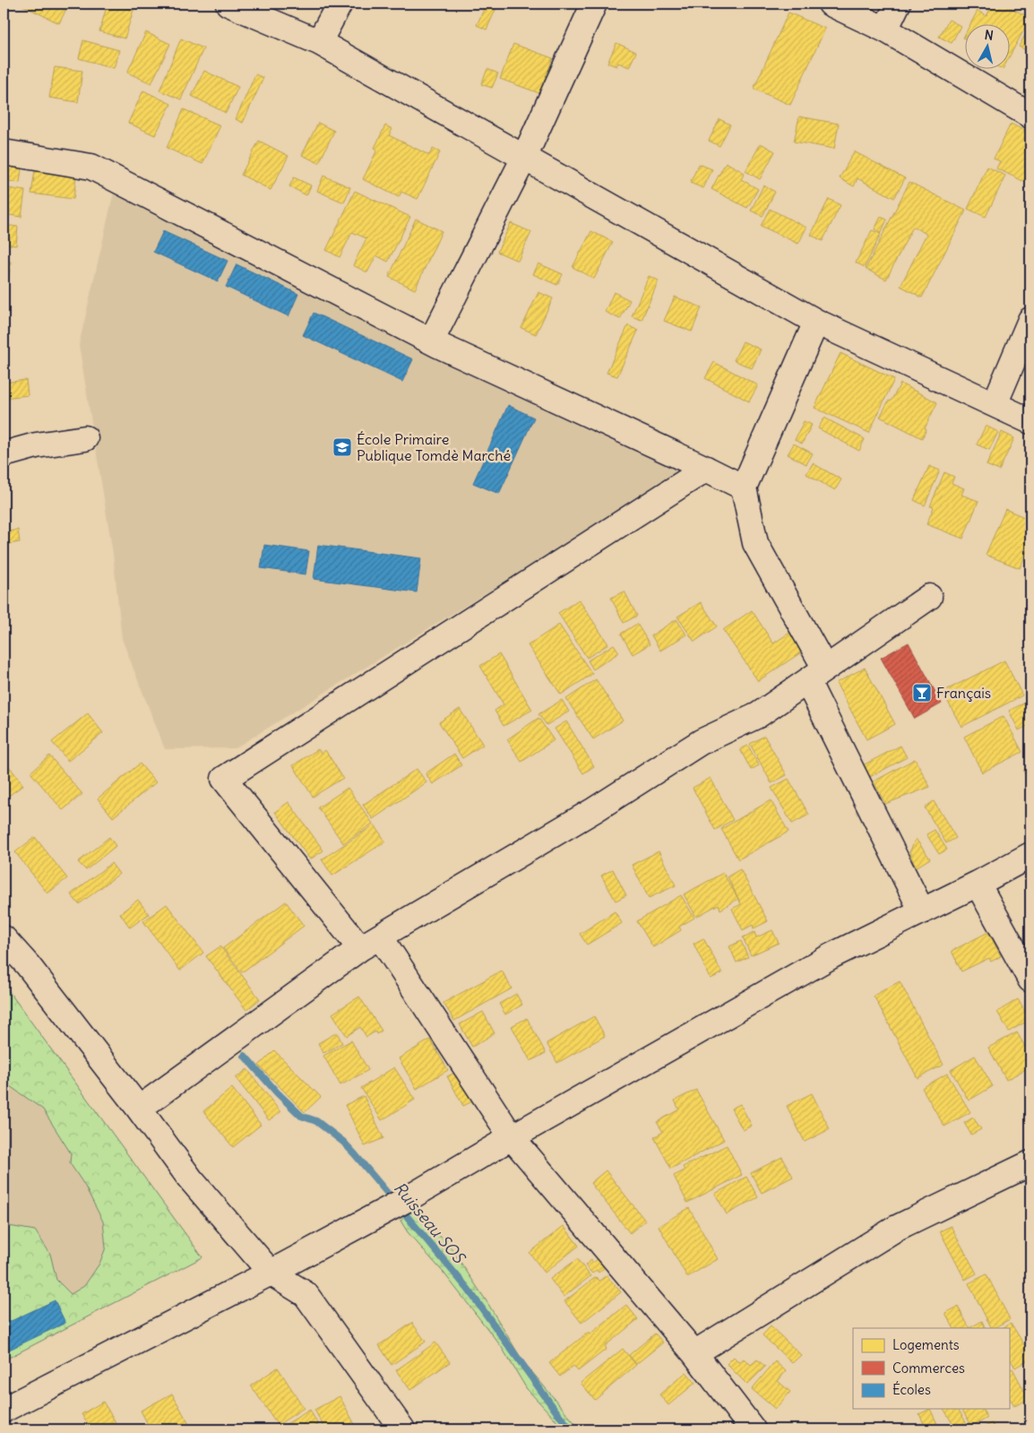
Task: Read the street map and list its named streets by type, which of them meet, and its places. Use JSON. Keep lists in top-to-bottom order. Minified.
{"water":["Ruisseau SOS"],"places":{"school or university":["École Primaire Publique Tomdè Marché"],"bar":["Français"]},"legend":["Logements","Commerces","Écoles"],"north":"top"}
